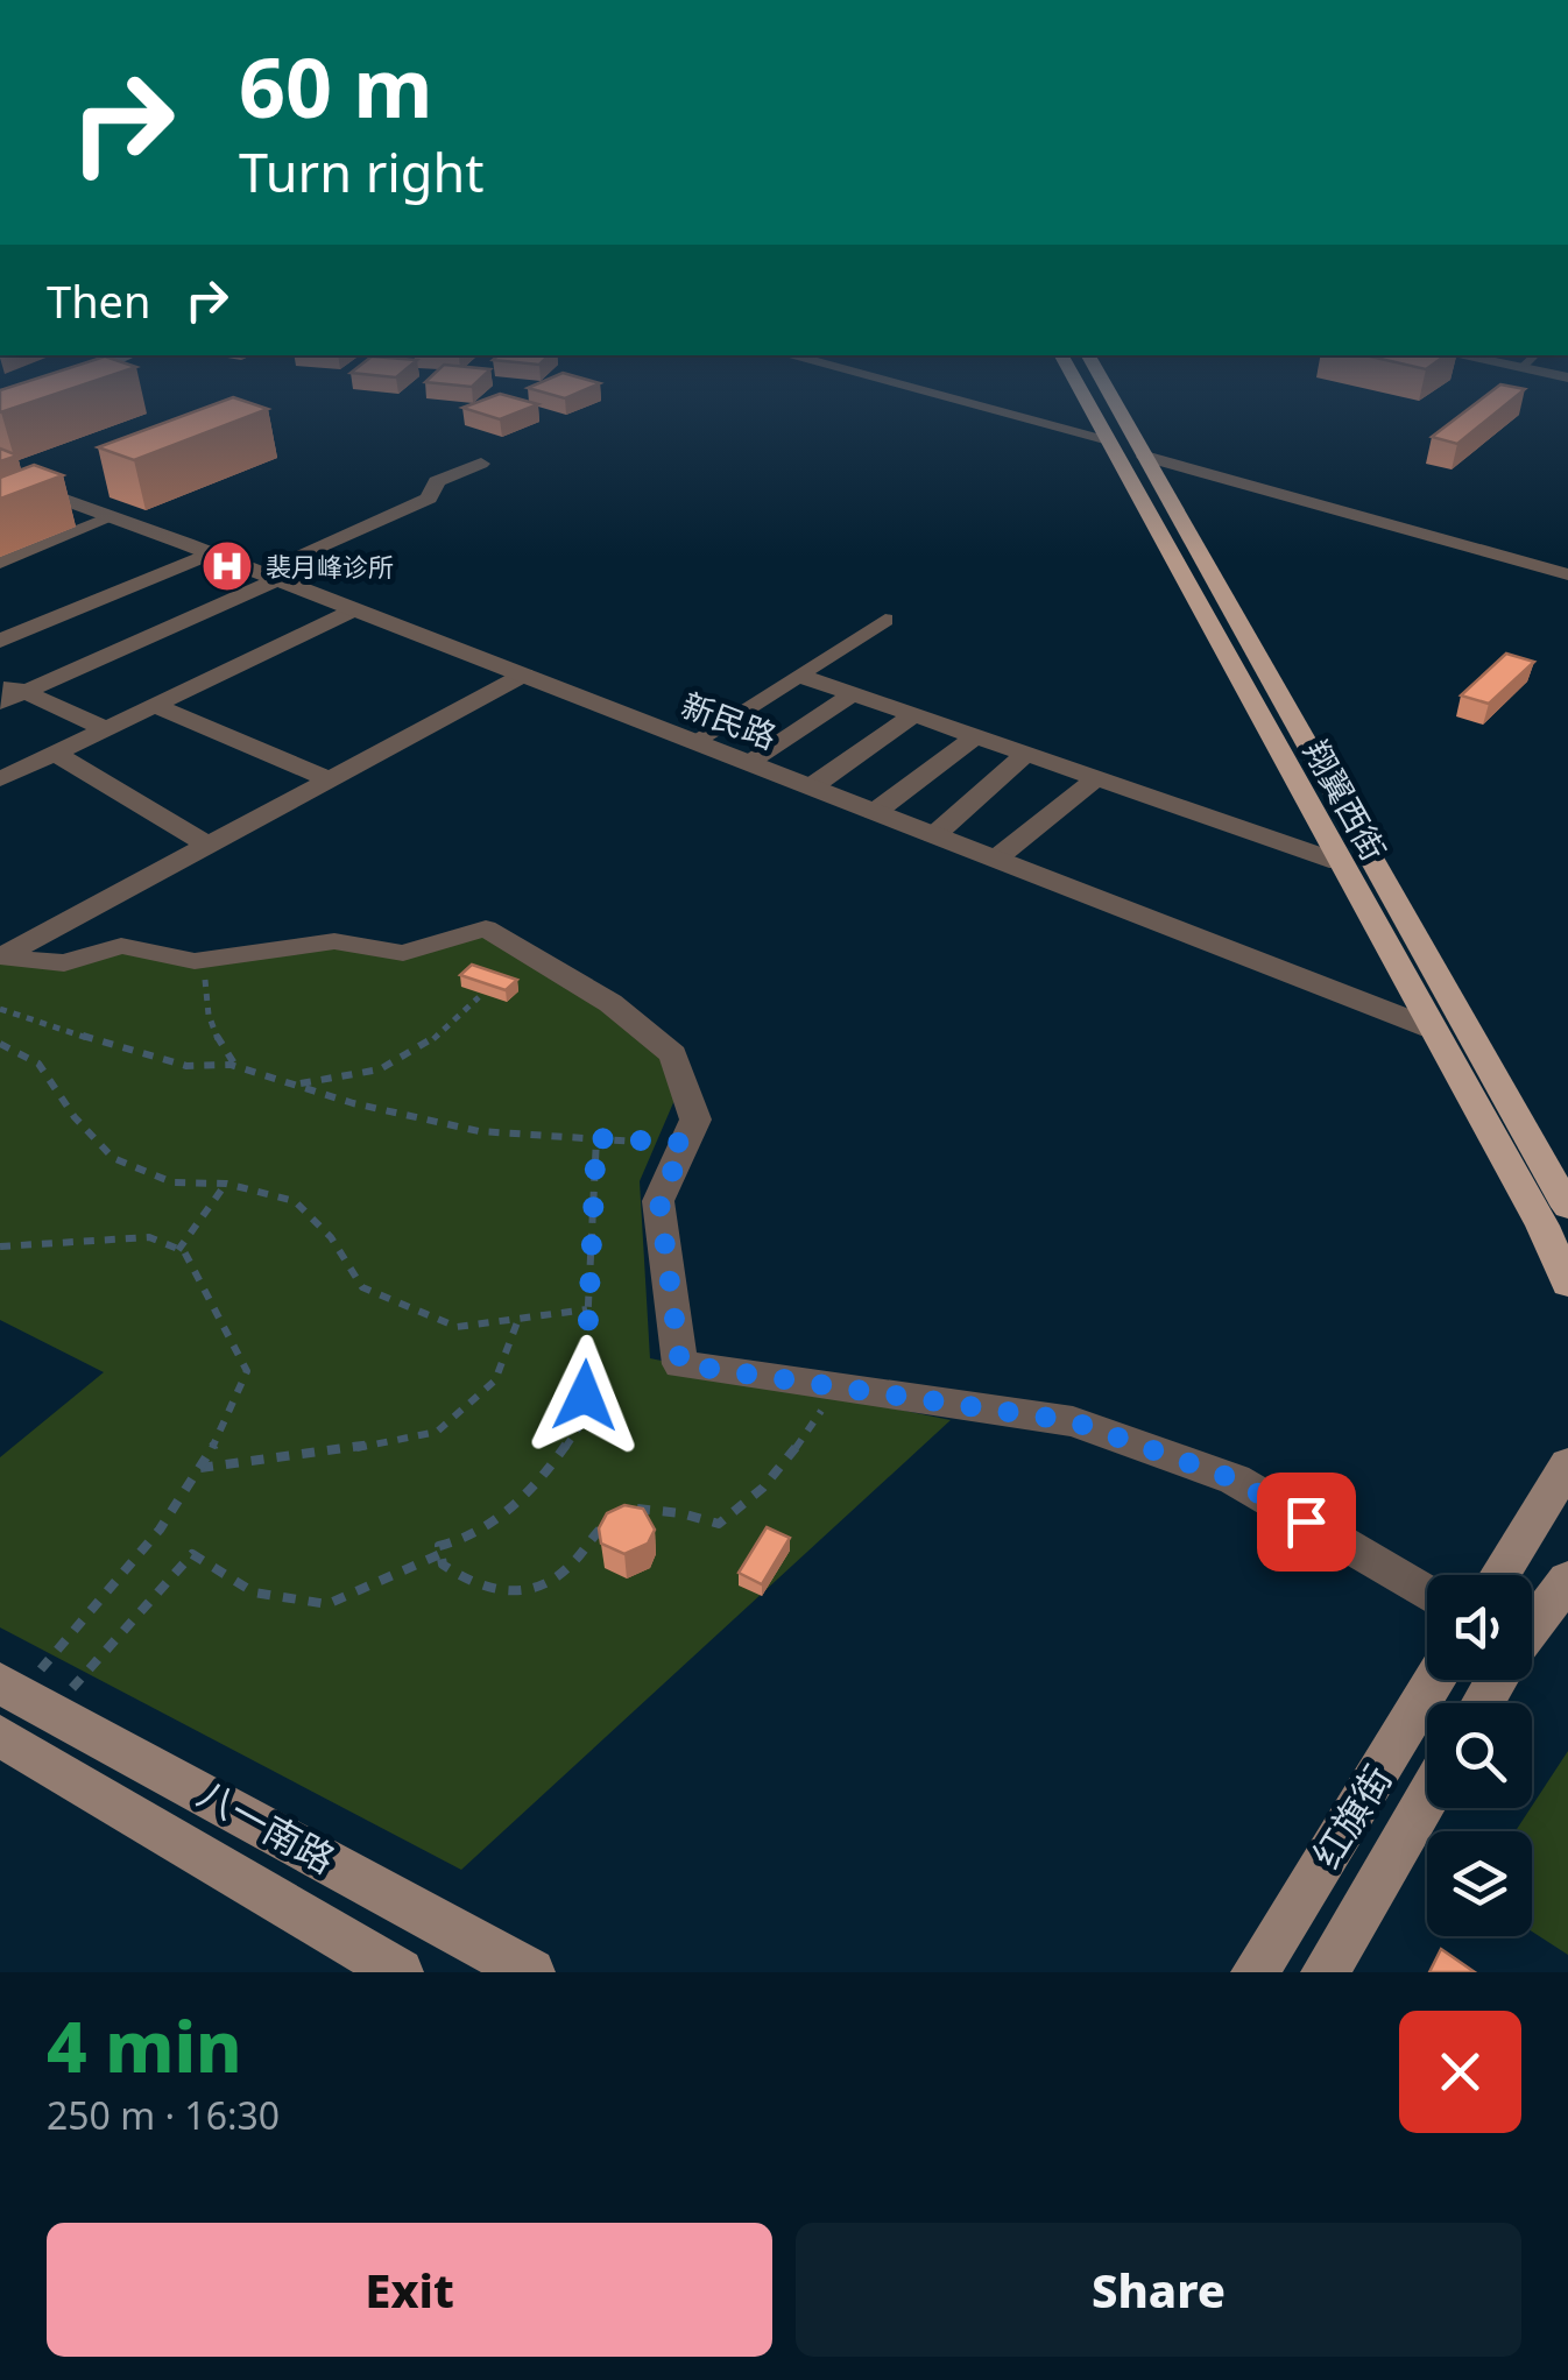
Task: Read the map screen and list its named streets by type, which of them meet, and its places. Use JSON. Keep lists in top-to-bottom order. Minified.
{"streets":{"main road":["翔翼西街","红旗街","八一南路"],"street":["新民路"]},"crossings":[["新民路","翔翼西街"]],"places":{"hospital":["裴月峰诊所"]},"page":{"turn":["60 m","Turn right"],"then":"Then","heading":["4 min","250 m · 16:30"],"buttons":["Exit","Share"]}}
